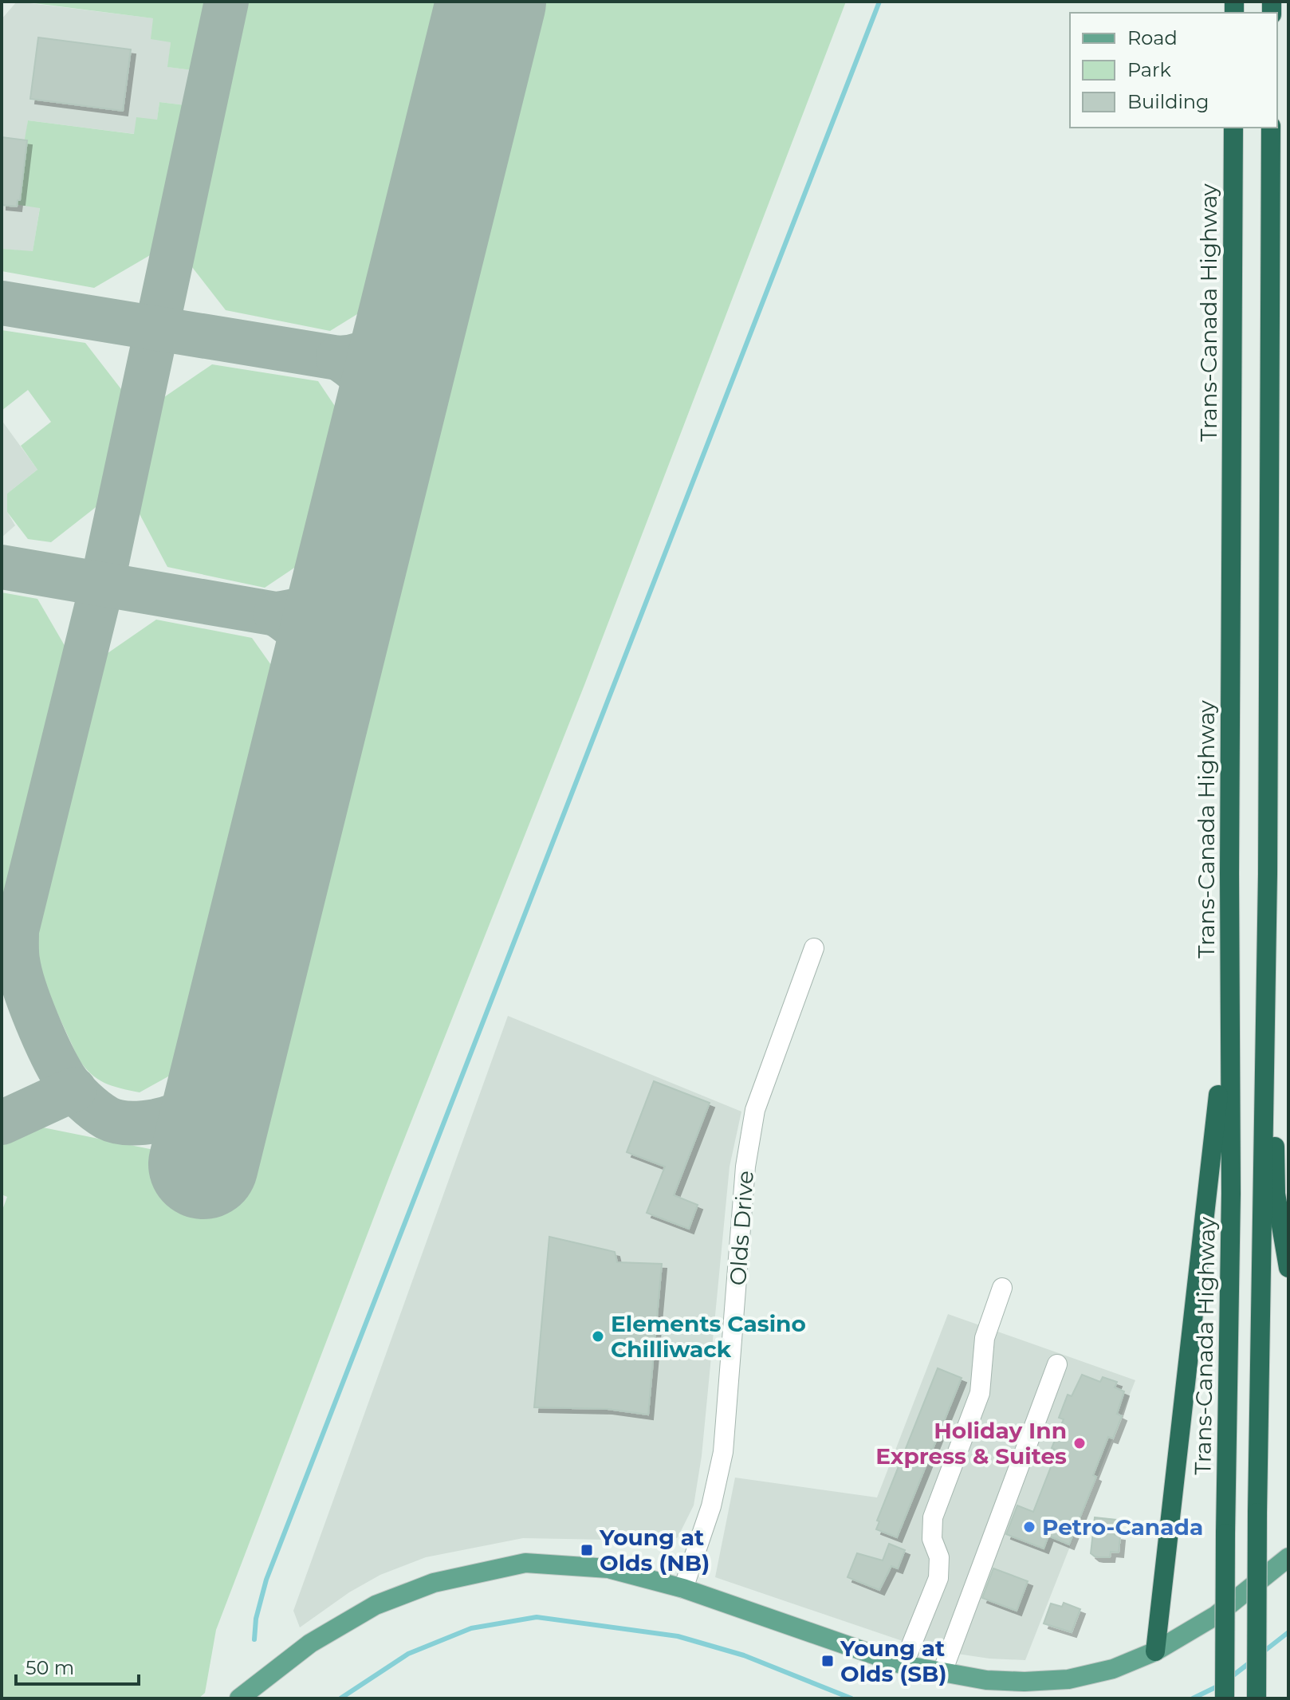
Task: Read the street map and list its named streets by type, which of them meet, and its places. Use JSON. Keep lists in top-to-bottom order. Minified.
{"streets":{"highway":["Trans-Canada Highway"],"street":["Olds Drive"]},"places":{"other":["Elements Casino Chilliwack","Holiday Inn Express & Suites","Petro-Canada"],"transit":["Young at Olds (NB)","Young at Olds (SB)"]},"legend":["Road","Park","Building"],"scale_bar":"50 m"}
